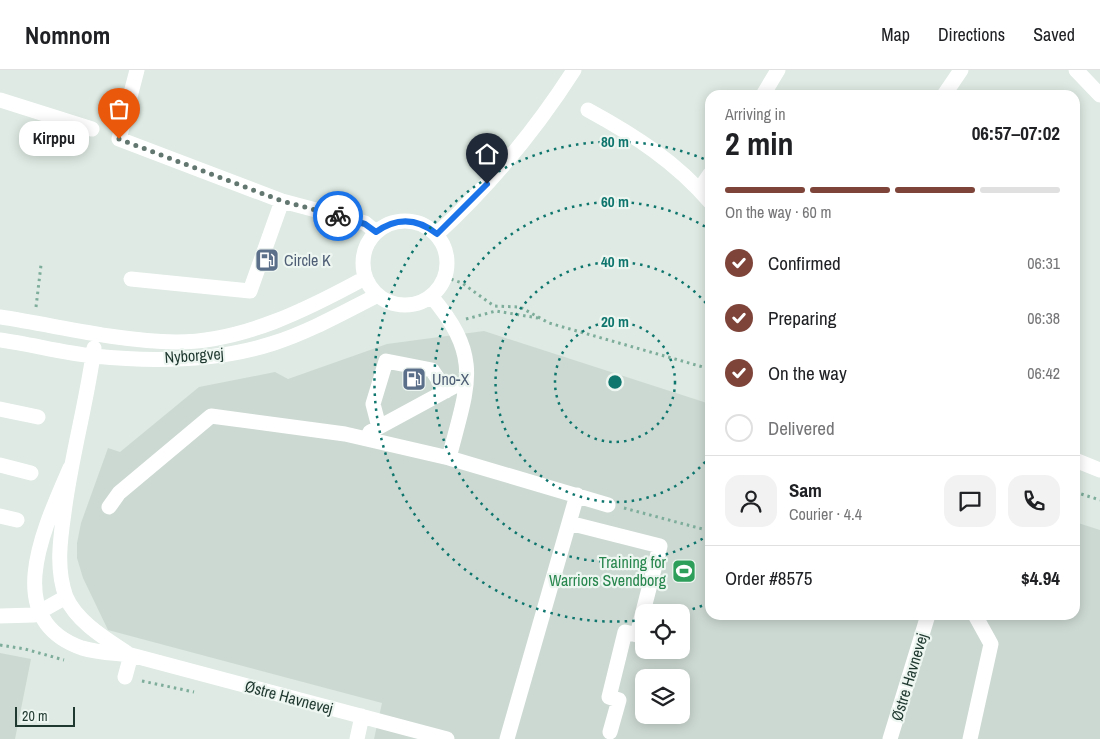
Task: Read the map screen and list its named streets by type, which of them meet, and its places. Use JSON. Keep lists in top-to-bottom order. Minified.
{"streets":{"street":["Nyborgvej","Østre Havnevej"]},"crossings":[["Nyborgvej","Østre Havnevej"]],"places":{"other":["Kirppu"],"fuel station":["Circle K","Uno-X"],"sports":["Training for Warriors Svendborg"]},"scale_bar":"20 m","page":{"header":"Nomnom","nav":["Map","Directions","Saved"],"heading":["2 min","Arriving in","06:57–07:02"],"panel":["Sam","Courier · 4.4","Order #8575","$4.94"],"bubble":"Kirppu","bar":"On the way · 60 m","list":[["Confirmed","06:31"],["Preparing","06:38"],["On the way","06:42"],"Delivered"],"scale":"20 m"},"rings":["80 m","60 m","40 m","20 m"]}
